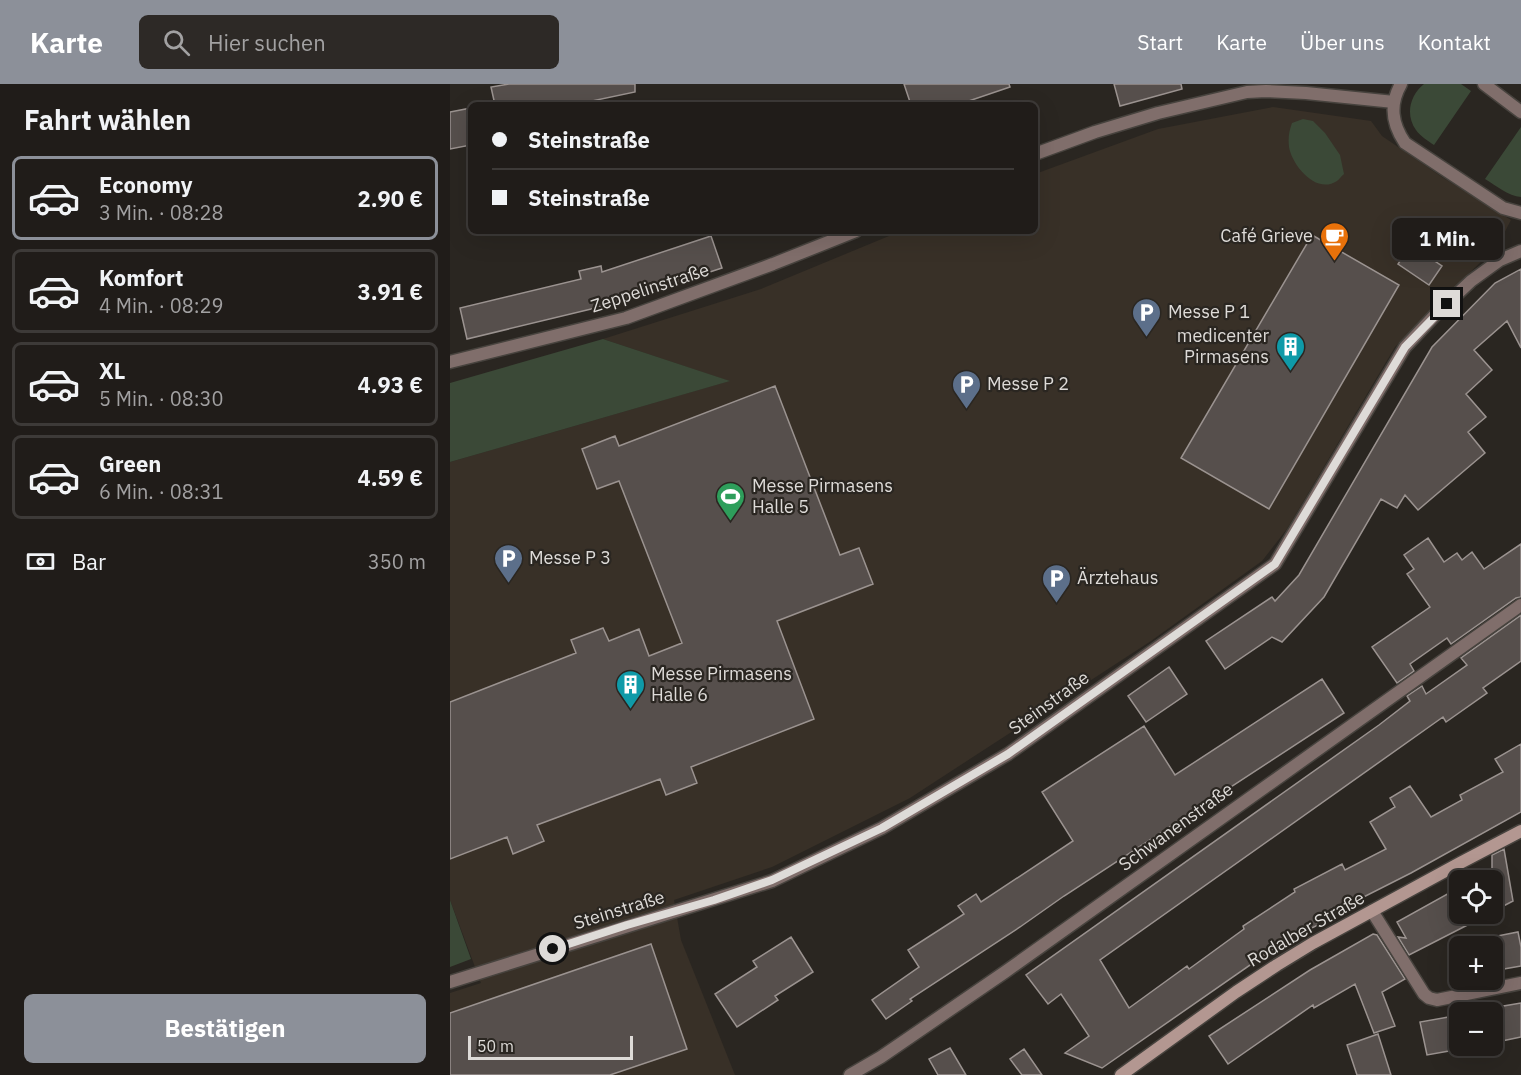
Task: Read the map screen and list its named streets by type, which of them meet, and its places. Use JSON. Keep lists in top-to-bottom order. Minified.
{"streets":{"main road":["Rodalber Straße"],"street":["Zeppelinstraße","Steinstraße","Schwanenstraße"]},"places":{"cafe":["Café Grieve"],"parking":["Messe P 1","Messe P 2","Messe P 3","Ärztehaus"],"building":["medicenter Pirmasens","Messe Pirmasens Halle 6"],"sports":["Messe Pirmasens Halle 5"]},"scale_bar":"50 m","page":{"header":"Karte","search":"Hier suchen","nav":["Start","Karte","Über uns","Kontakt"],"heading":"Fahrt wählen","banner":["Steinstraße","Steinstraße"],"list":[{"name":"Economy","note":"3 Min. · 08:28","value":"2.90 €"},{"name":"Komfort","note":"4 Min. · 08:29","value":"3.91 €"},{"name":"XL","note":"5 Min. · 08:30","value":"4.93 €"},{"name":"Green","note":"6 Min. · 08:31","value":"4.59 €"}],"bubble":"1 Min.","pay":["Bar","350 m"],"map_buttons":["+","−"],"buttons":"Bestätigen","scale":"50 m"}}
